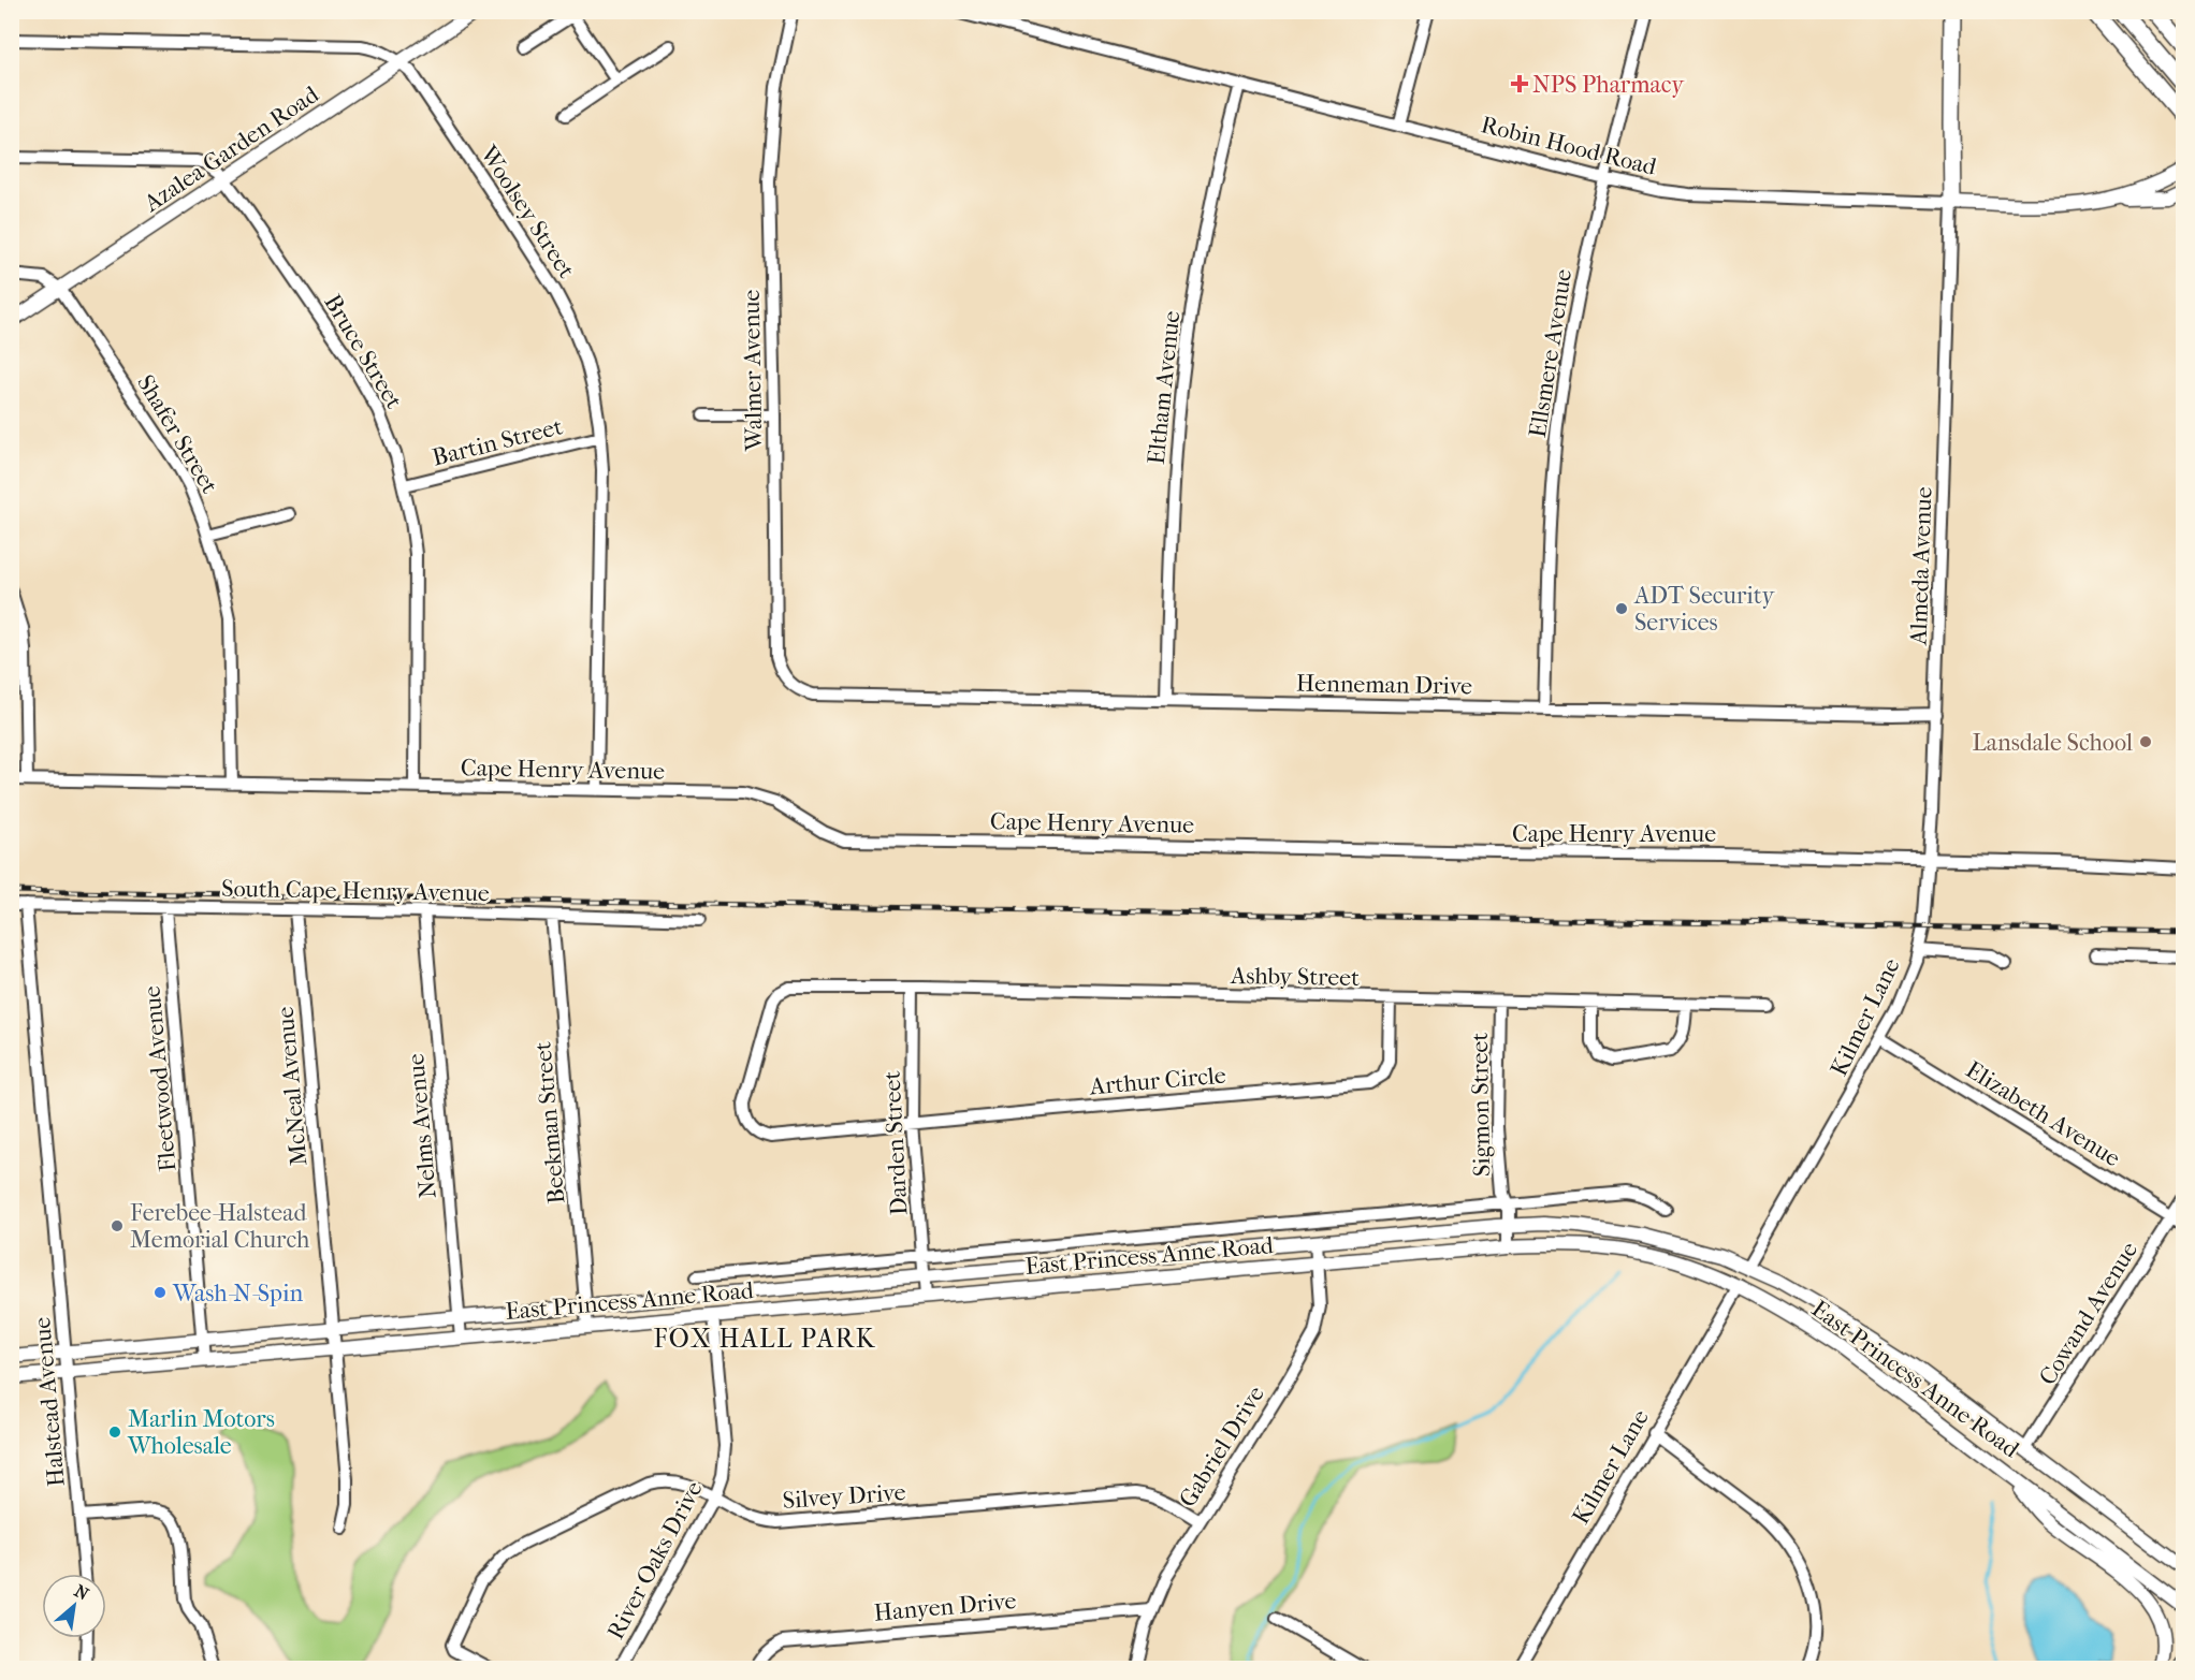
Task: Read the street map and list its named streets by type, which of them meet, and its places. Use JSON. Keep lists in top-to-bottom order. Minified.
{"streets":{"main road":["Robin Hood Road","Azalea Garden Road","East Princess Anne Road"],"street":["Woolsey Street","Bruce Street","Ellsmere Avenue","Walmer Avenue","Eltham Avenue","Shafer Street","Bartin Street","Almeda Avenue","Henneman Drive","Cape Henry Avenue","South Cape Henry Avenue","Ashby Street","Kilmer Lane","Fleetwood Avenue","Arthur Circle","McNeal Avenue","Sigmon Street","Elizabeth Avenue","Beekman Street","Nelms Avenue","Darden Street","Cowand Avenue","Halstead Avenue","Gabriel Drive","Silvey Drive","River Oaks Drive","Hanyen Drive"]},"crossings":[["Robin Hood Road","Ellsmere Avenue"],["Robin Hood Road","Eltham Avenue"],["Robin Hood Road","Almeda Avenue"],["Azalea Garden Road","Woolsey Street"],["Azalea Garden Road","Bruce Street"],["Azalea Garden Road","Shafer Street"],["Woolsey Street","Bartin Street"],["Woolsey Street","Cape Henry Avenue"],["Bruce Street","Bartin Street"],["Bruce Street","Cape Henry Avenue"],["Ellsmere Avenue","Henneman Drive"],["Walmer Avenue","Henneman Drive"],["Eltham Avenue","Henneman Drive"],["Shafer Street","Cape Henry Avenue"],["Almeda Avenue","Henneman Drive"],["Almeda Avenue","Cape Henry Avenue"],["Almeda Avenue","Kilmer Lane"],["South Cape Henry Avenue","Fleetwood Avenue"],["South Cape Henry Avenue","McNeal Avenue"],["South Cape Henry Avenue","Beekman Street"],["South Cape Henry Avenue","Nelms Avenue"],["South Cape Henry Avenue","Halstead Avenue"],["Ashby Street","Arthur Circle"],["Ashby Street","Sigmon Street"],["Ashby Street","Darden Street"],["Kilmer Lane","Elizabeth Avenue"],["Kilmer Lane","East Princess Anne Road"],["Fleetwood Avenue","East Princess Anne Road"],["Arthur Circle","Darden Street"],["McNeal Avenue","East Princess Anne Road"],["Sigmon Street","East Princess Anne Road"],["Elizabeth Avenue","Cowand Avenue"],["Beekman Street","East Princess Anne Road"],["Nelms Avenue","East Princess Anne Road"],["Darden Street","East Princess Anne Road"],["East Princess Anne Road","Cowand Avenue"],["East Princess Anne Road","Halstead Avenue"],["East Princess Anne Road","Gabriel Drive"],["East Princess Anne Road","River Oaks Drive"],["Gabriel Drive","Silvey Drive"],["Gabriel Drive","Hanyen Drive"],["Silvey Drive","River Oaks Drive"]],"districts":["FOX HALL PARK"],"places":{"health":["NPS Pharmacy"],"other":["ADT Security Services","Lansdale School","Ferebee-Halstead Memorial Church","Wash-N-Spin","Marlin Motors Wholesale"]},"north":"top right"}
